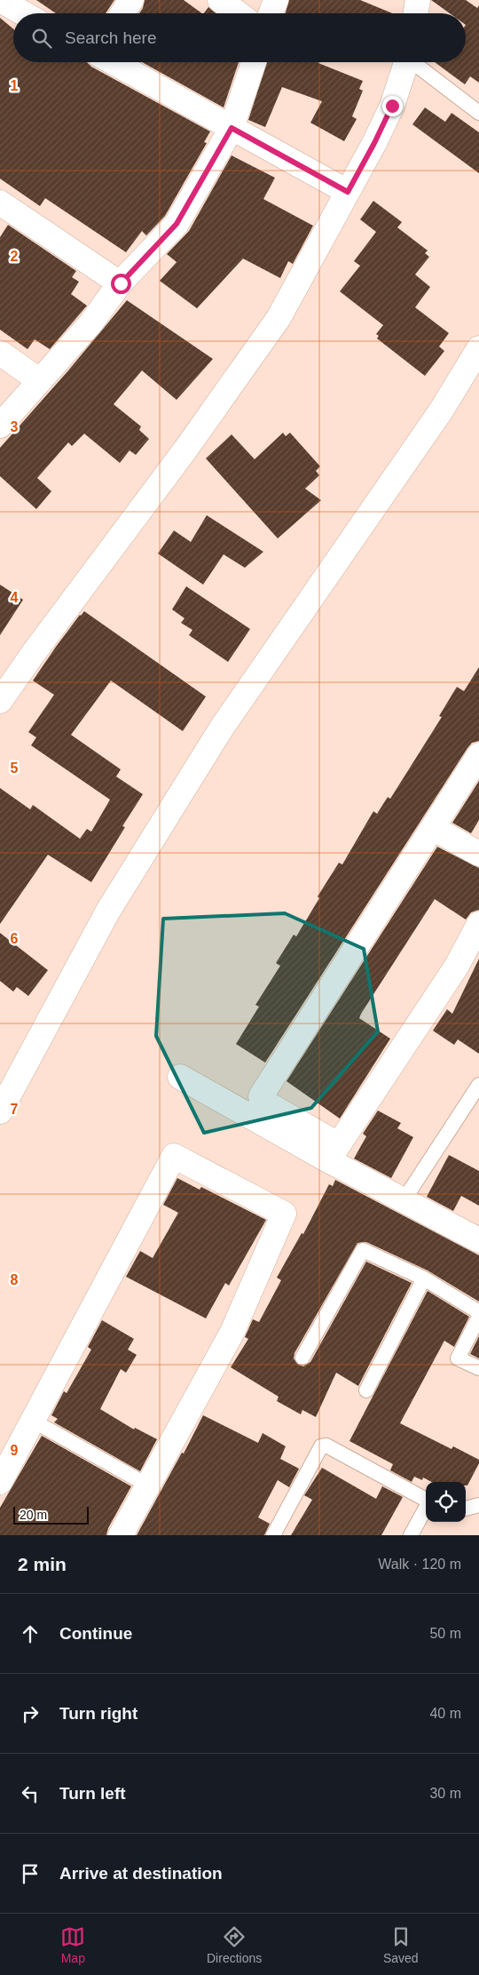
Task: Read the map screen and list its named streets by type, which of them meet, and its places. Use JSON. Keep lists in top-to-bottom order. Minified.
{"scale_bar":"20 m","page":{"search":"Search here","scale":"20 m","heading":["2 min","Walk · 120 m"],"list":[["Continue","50 m"],["Turn right","40 m"],["Turn left","30 m"],"Arrive at destination"],"nav":["Map","Directions","Saved"]},"grid":{"rows":["1","2","3","4","5","6","7","8","9"]}}
